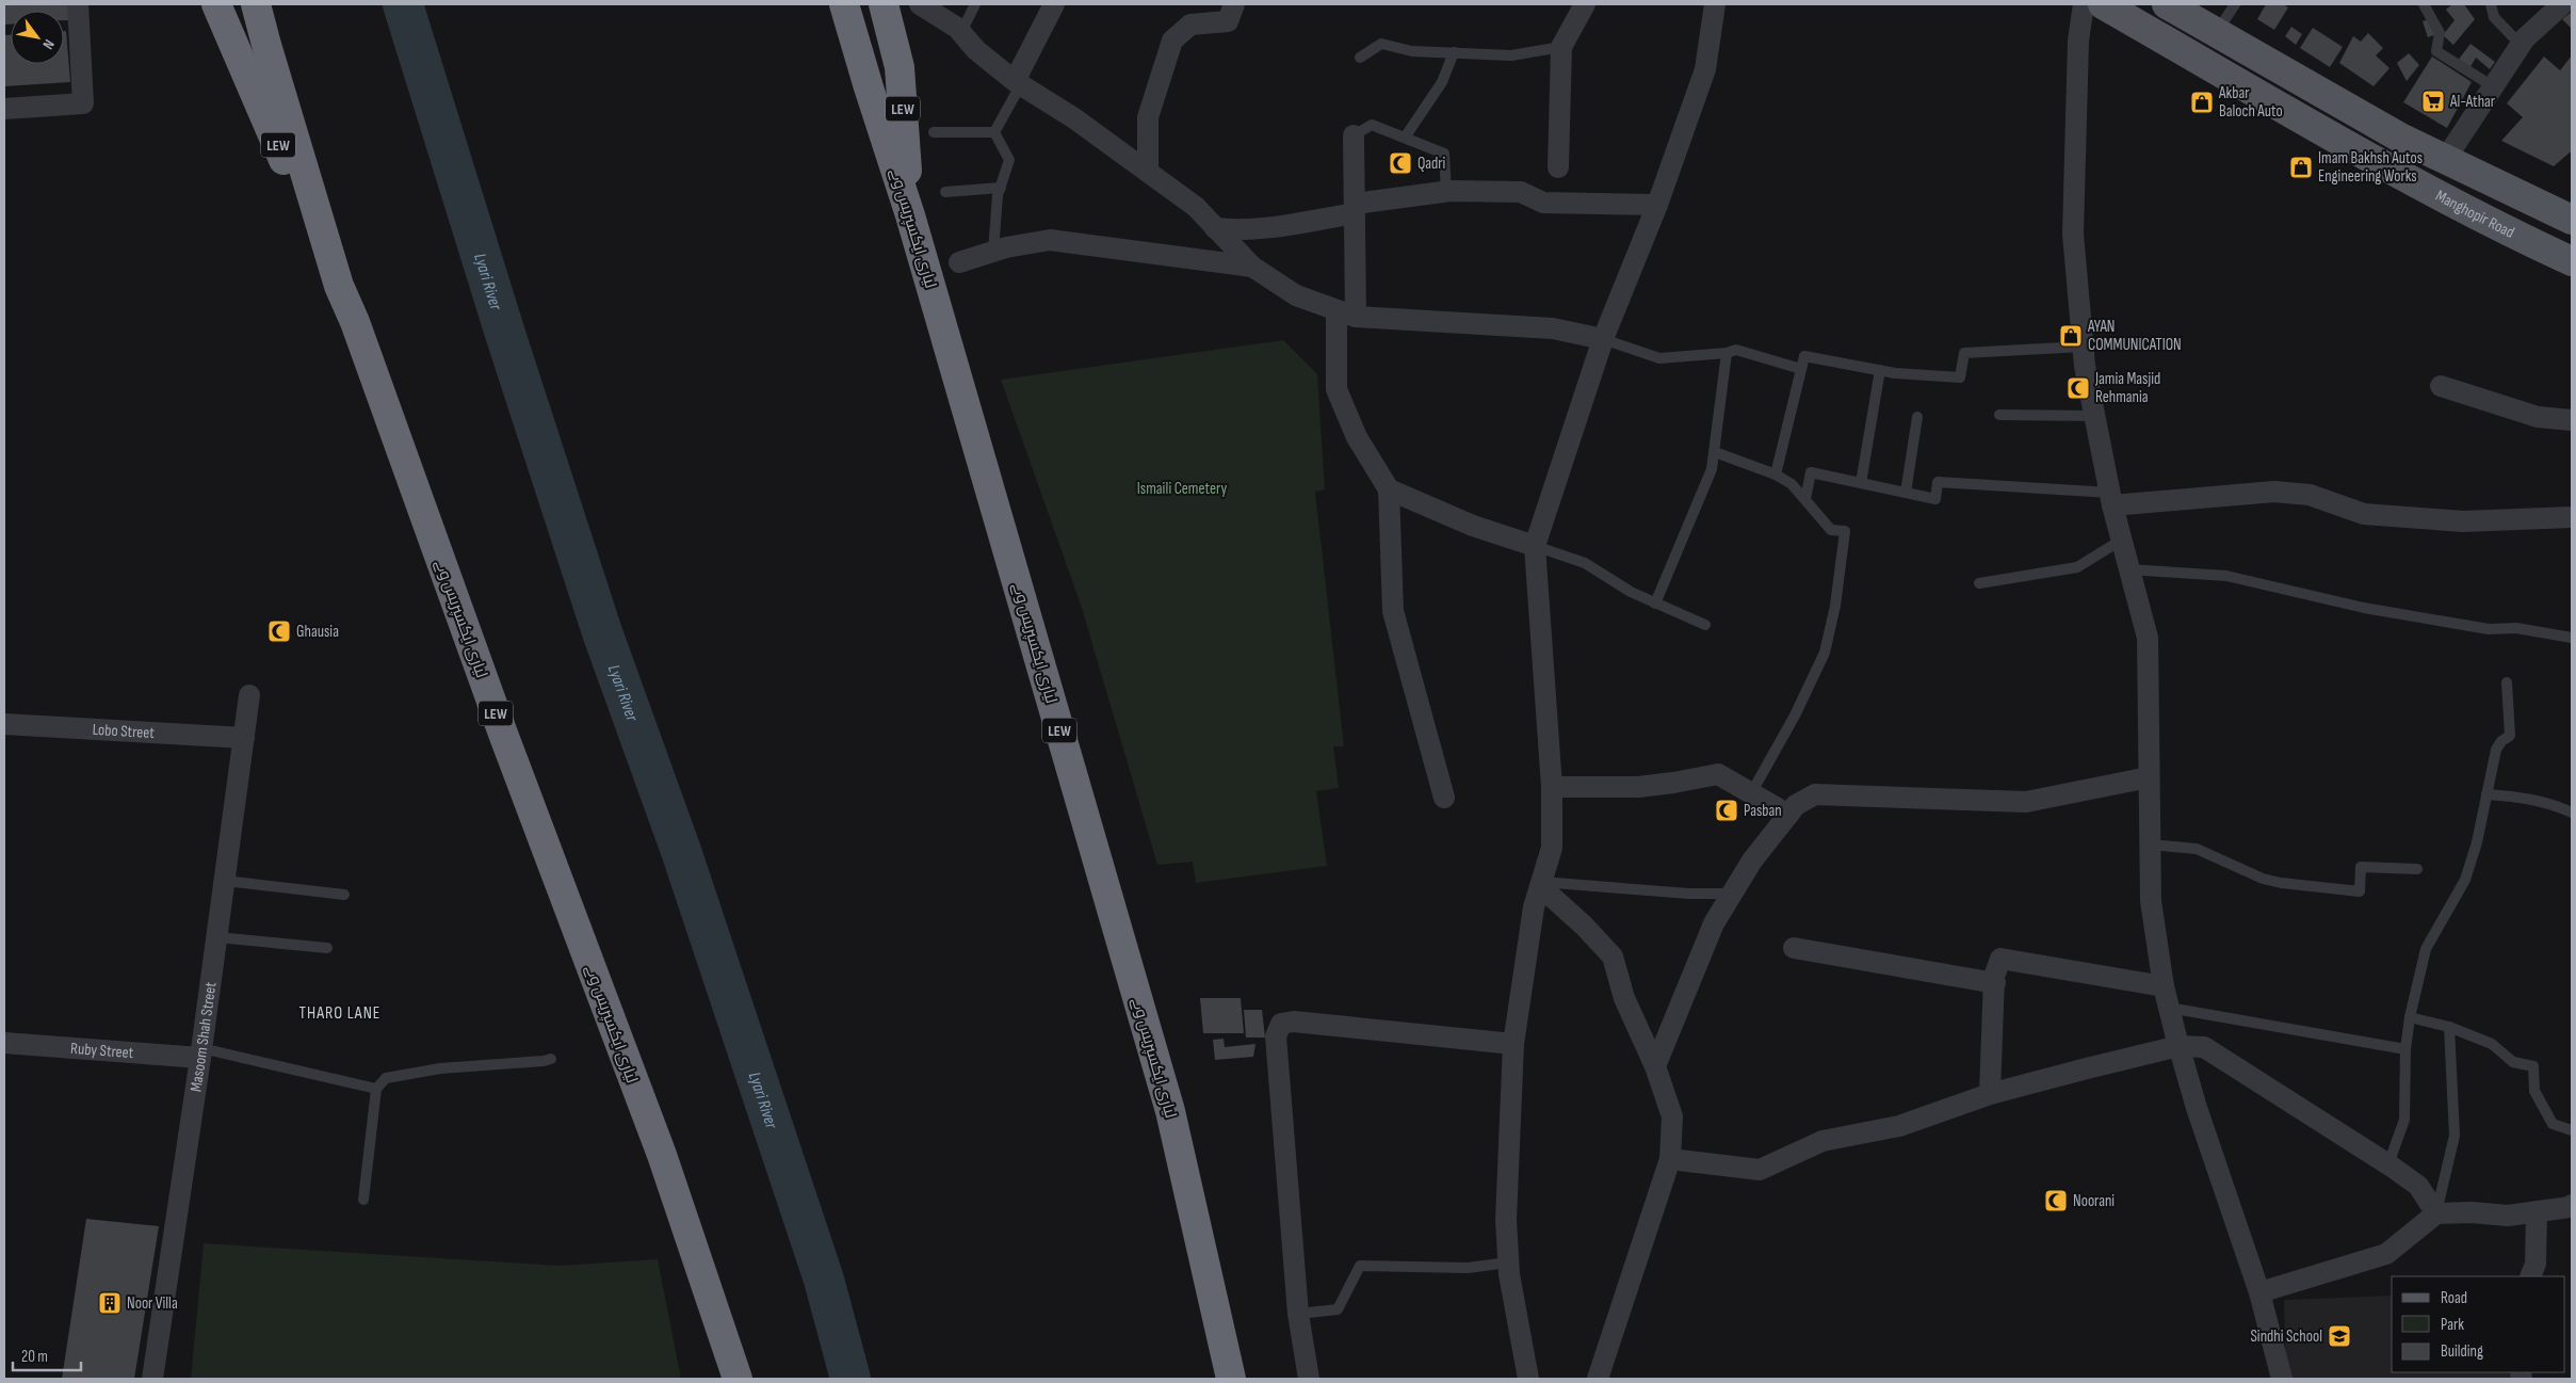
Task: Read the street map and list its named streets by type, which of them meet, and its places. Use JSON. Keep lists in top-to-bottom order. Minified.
{"streets":{"highway":["LEW","لیاری ایکسپریس وے"],"main road":["Manghopir Road"],"street":["Lobo Street","Masoom Shah Street","Ruby Street"]},"crossings":[["LEW","لیاری ایکسپریس وے"],["Lobo Street","Masoom Shah Street"],["Masoom Shah Street","Ruby Street"]],"districts":["THARO LANE"],"water":["Lyari River"],"parks":["Ismaili Cemetery"],"places":{"supermarket":["Al-Athar"],"shop":["Akbar Baloch Auto","Imam Bakhsh Autos Engineering Works","AYAN COMMUNICATION"],"mosque":["Qadri","Jamia Masjid Rehmania","Ghausia","Pasban","Noorani"],"building":["Noor Villa"],"school or university":["Sindhi School"]},"legend":["Road","Park","Building"],"scale_bar":"20 m","north":"bottom right"}
